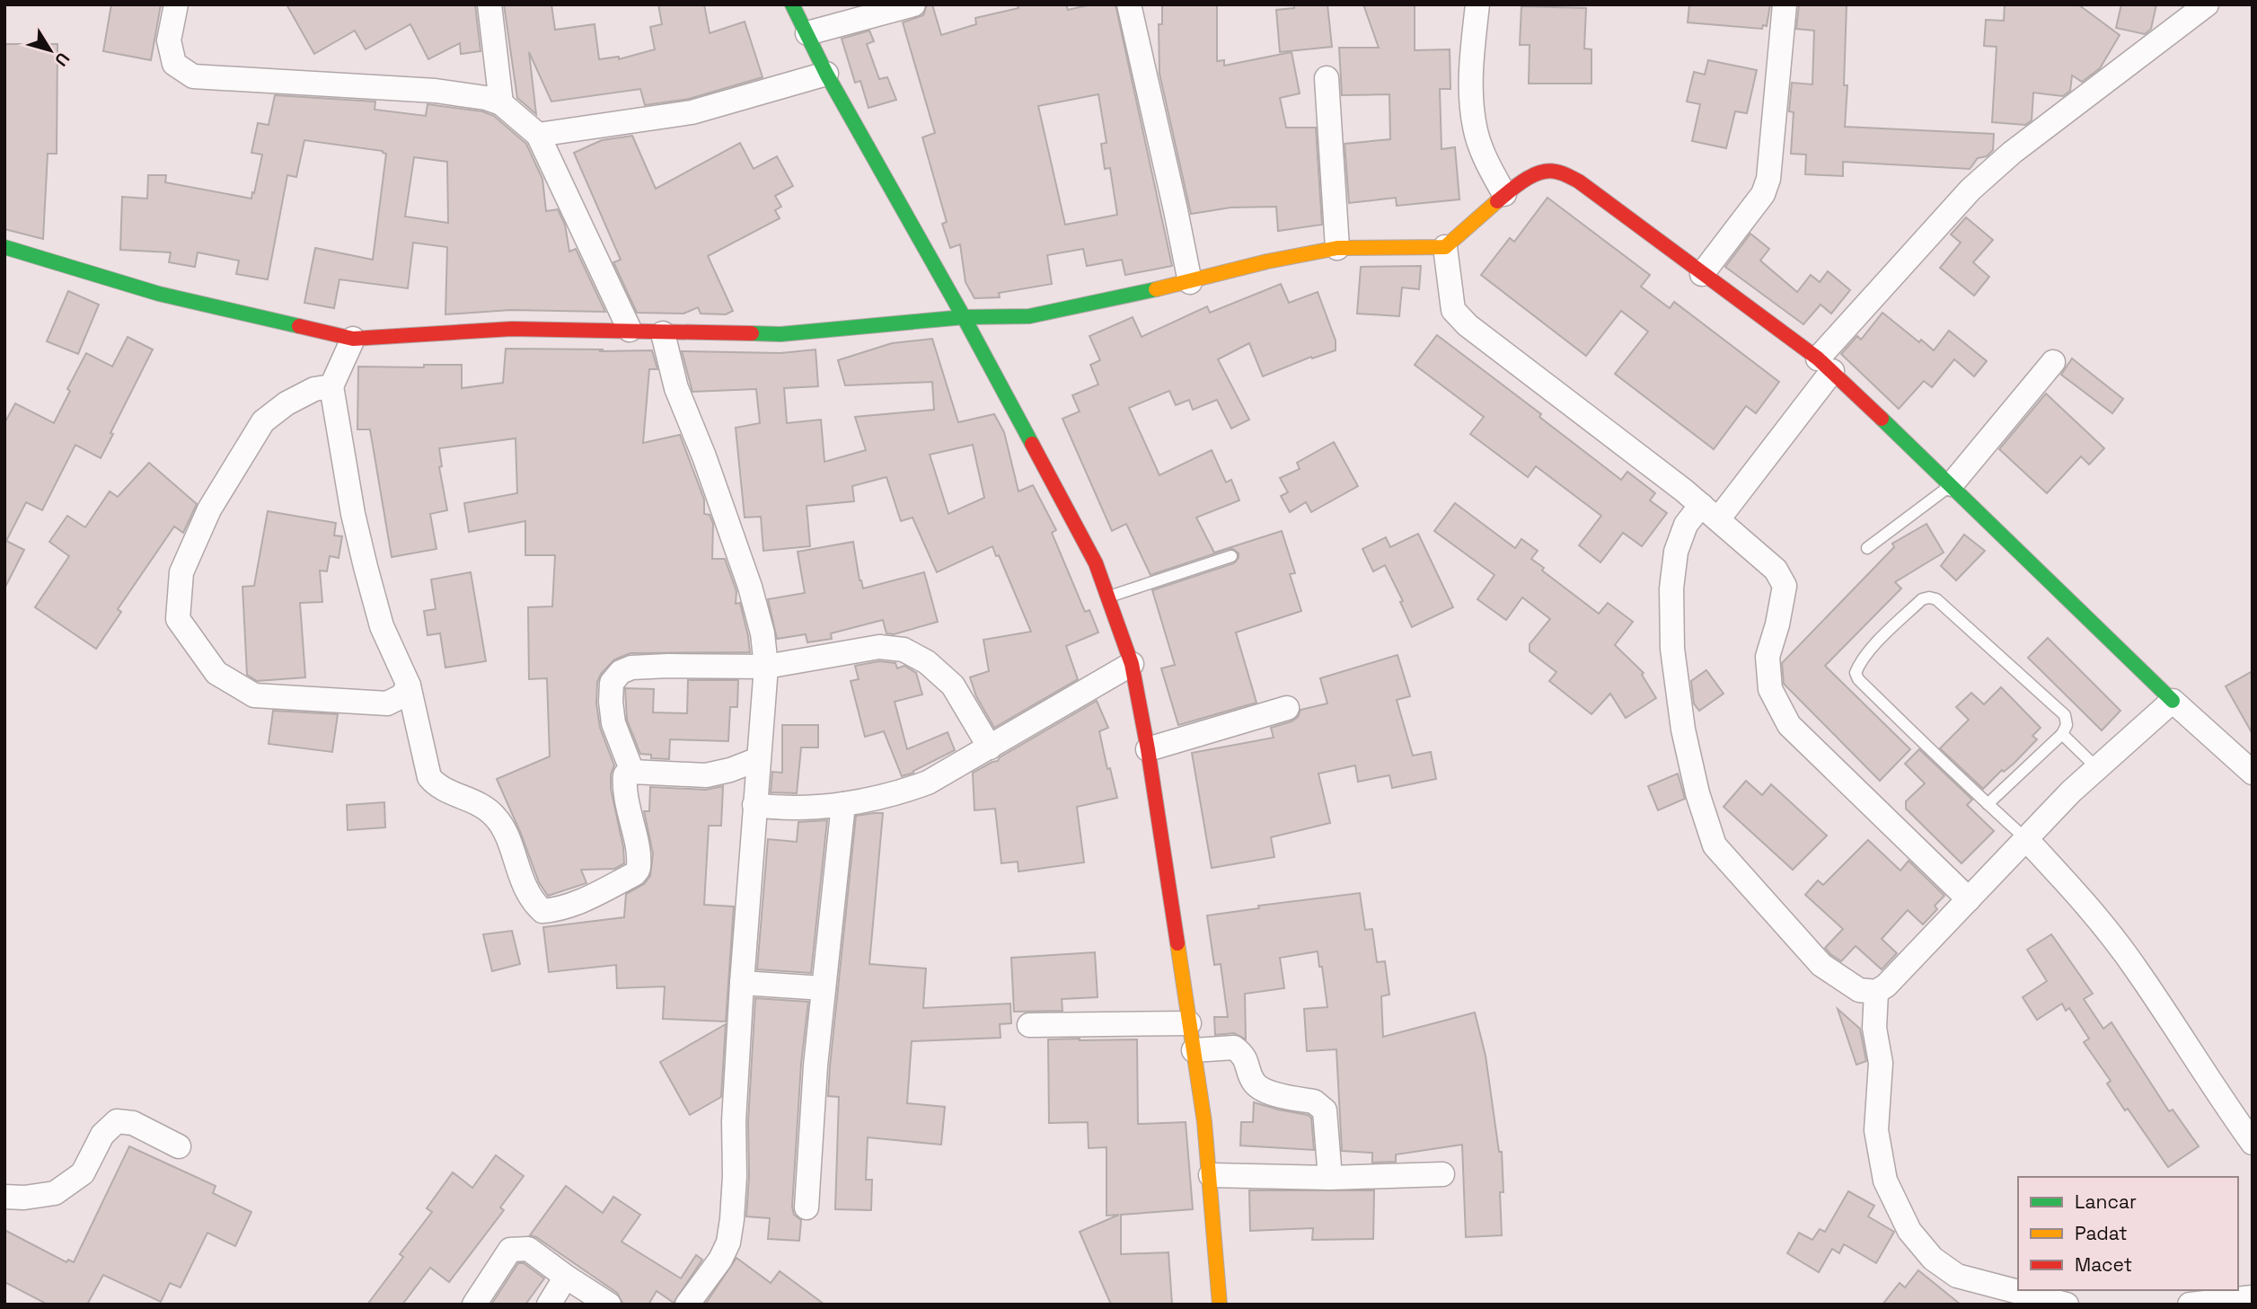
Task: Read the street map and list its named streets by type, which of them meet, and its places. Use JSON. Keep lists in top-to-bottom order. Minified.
{"legend":["Lancar","Padat","Macet"],"north":"bottom right"}
